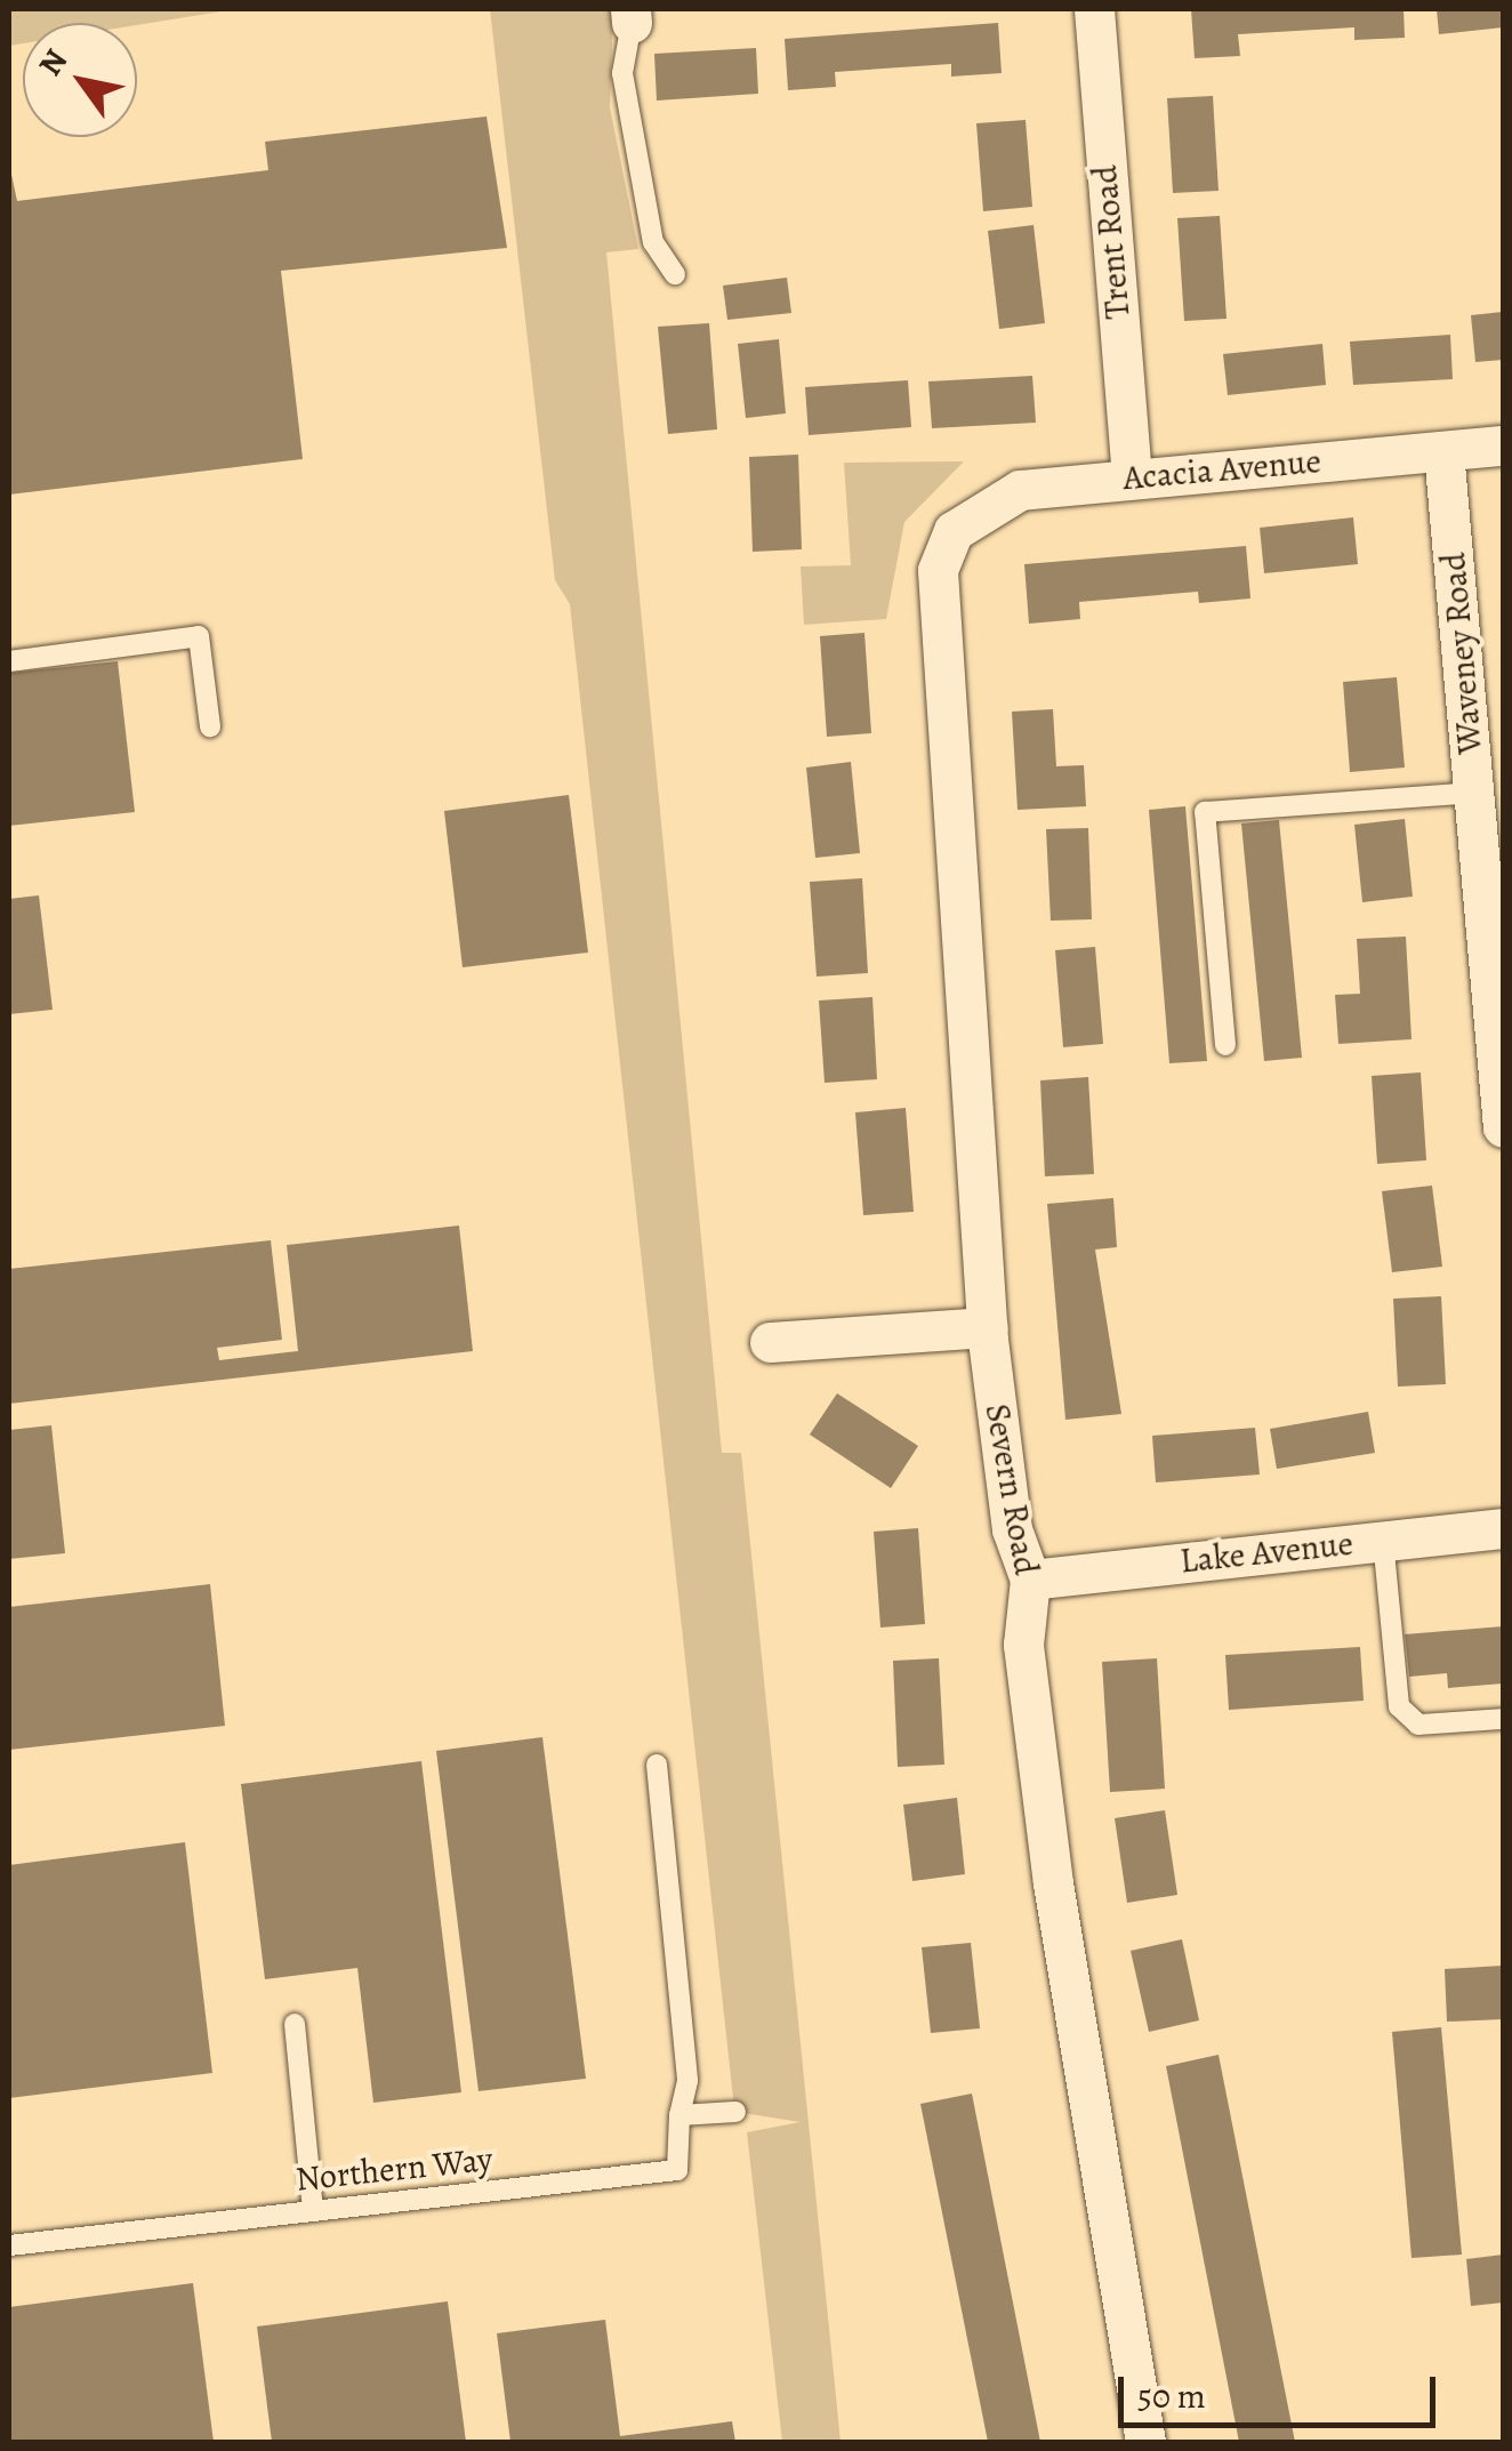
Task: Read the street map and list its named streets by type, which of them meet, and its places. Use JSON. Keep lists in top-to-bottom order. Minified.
{"streets":{"street":["Trent Road","Acacia Avenue","Waveney Road","Severn Road","Lake Avenue"],"lane":["Northern Way"]},"crossings":[["Trent Road","Acacia Avenue"],["Acacia Avenue","Waveney Road"],["Acacia Avenue","Severn Road"],["Severn Road","Lake Avenue"]],"scale_bar":"50 m","north":"top left"}
